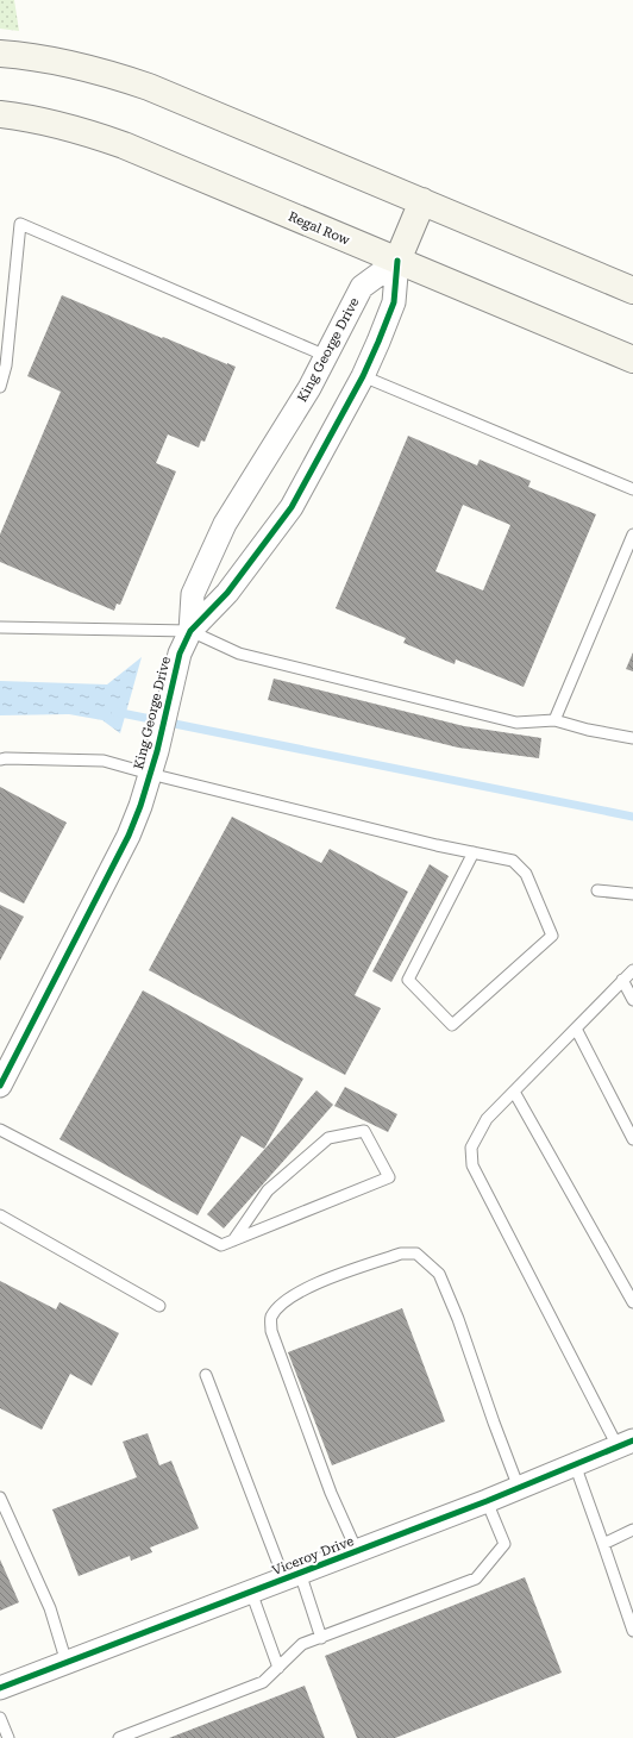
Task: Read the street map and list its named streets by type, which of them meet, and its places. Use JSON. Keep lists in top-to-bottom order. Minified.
{"streets":{"main road":["Regal Row"],"street":["King George Drive","Viceroy Drive"]},"crossings":[["Regal Row","King George Drive"]]}
